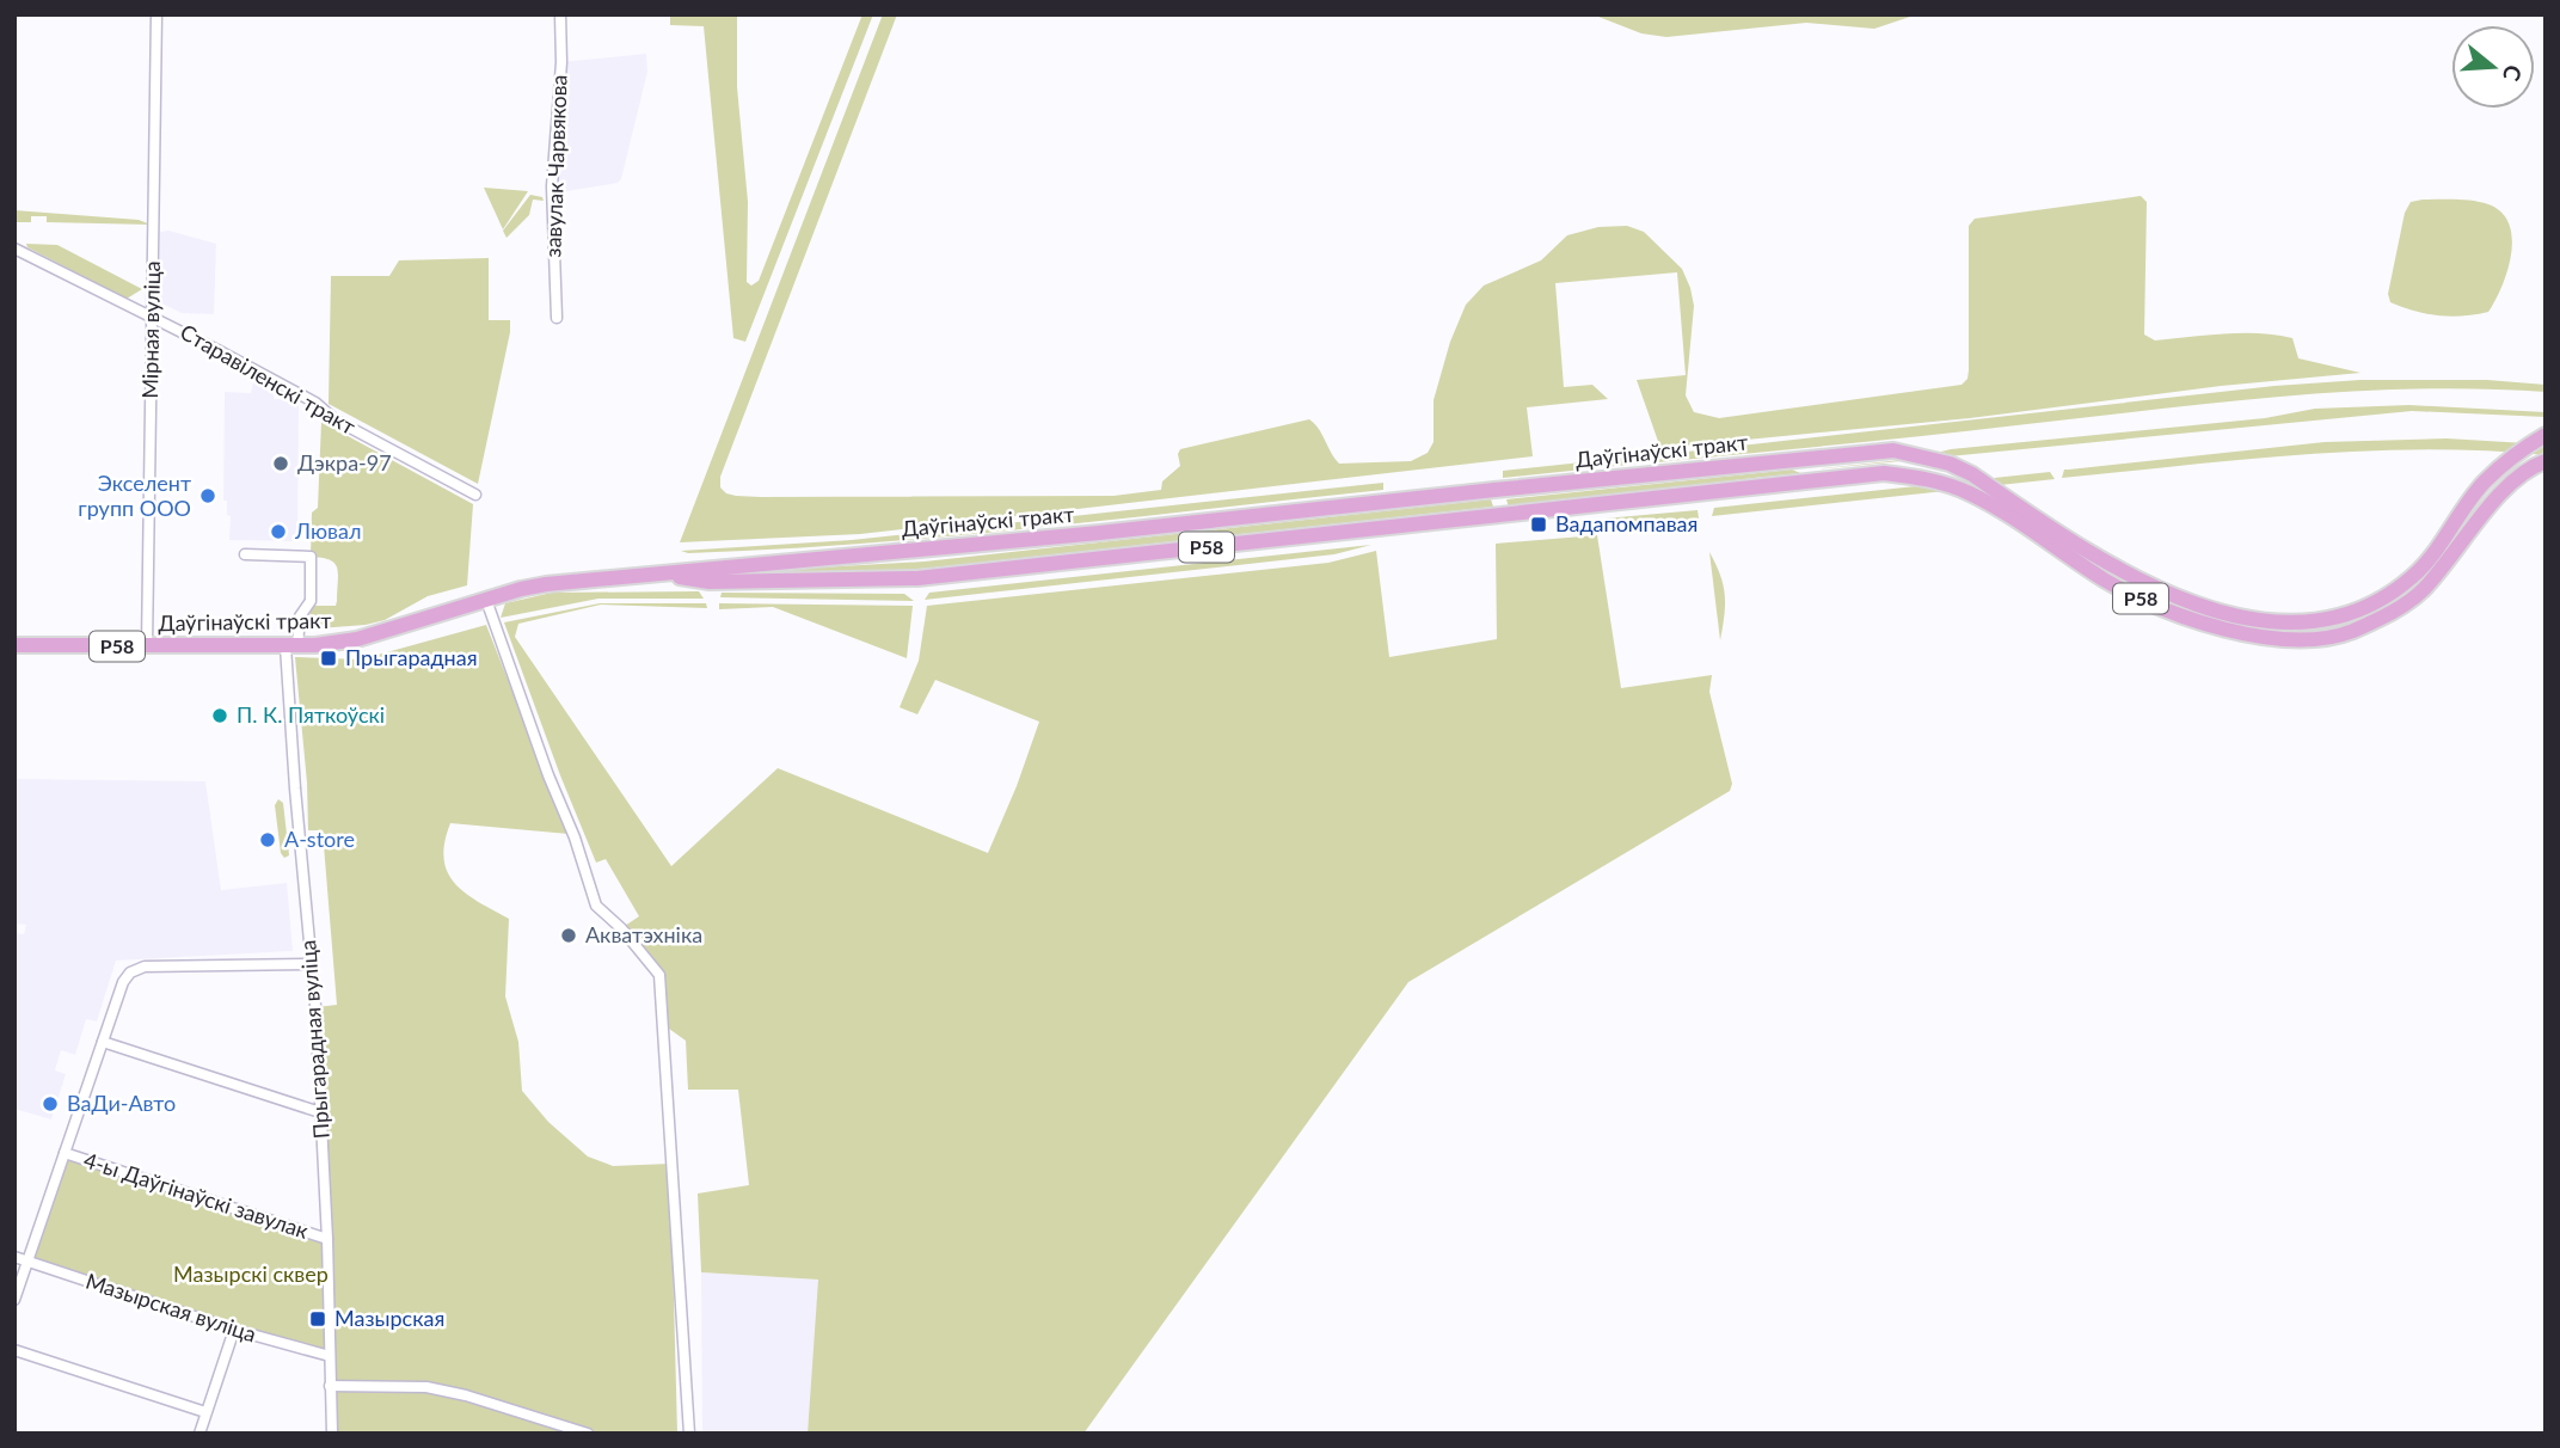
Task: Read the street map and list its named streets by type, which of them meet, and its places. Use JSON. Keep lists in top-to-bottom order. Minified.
{"streets":{"main road":["Даўгінаўскі тракт","Р58"],"street":["завулак Чарвякова","Мірная вуліца","Старавіленскі тракт","Прыгарадная вуліца","4-ы Даўгінаўскі завулак","Мазырская вуліца"]},"crossings":[["Мірная вуліца","Старавіленскі тракт"],["Мірная вуліца","Даўгінаўскі тракт"],["Даўгінаўскі тракт","Прыгарадная вуліца"],["Прыгарадная вуліца","4-ы Даўгінаўскі завулак"],["Прыгарадная вуліца","Мазырская вуліца"]],"parks":["Мазырскі сквер"],"places":{"other":["Дэкра-97","Экселент групп ООО","Лювал","П. К. Пяткоўскі","А-store","Акватэхніка","ВаДи-Авто"],"transit":["Вадапомпавая","Прыгарадная","Мазырская"]},"north":"right"}
